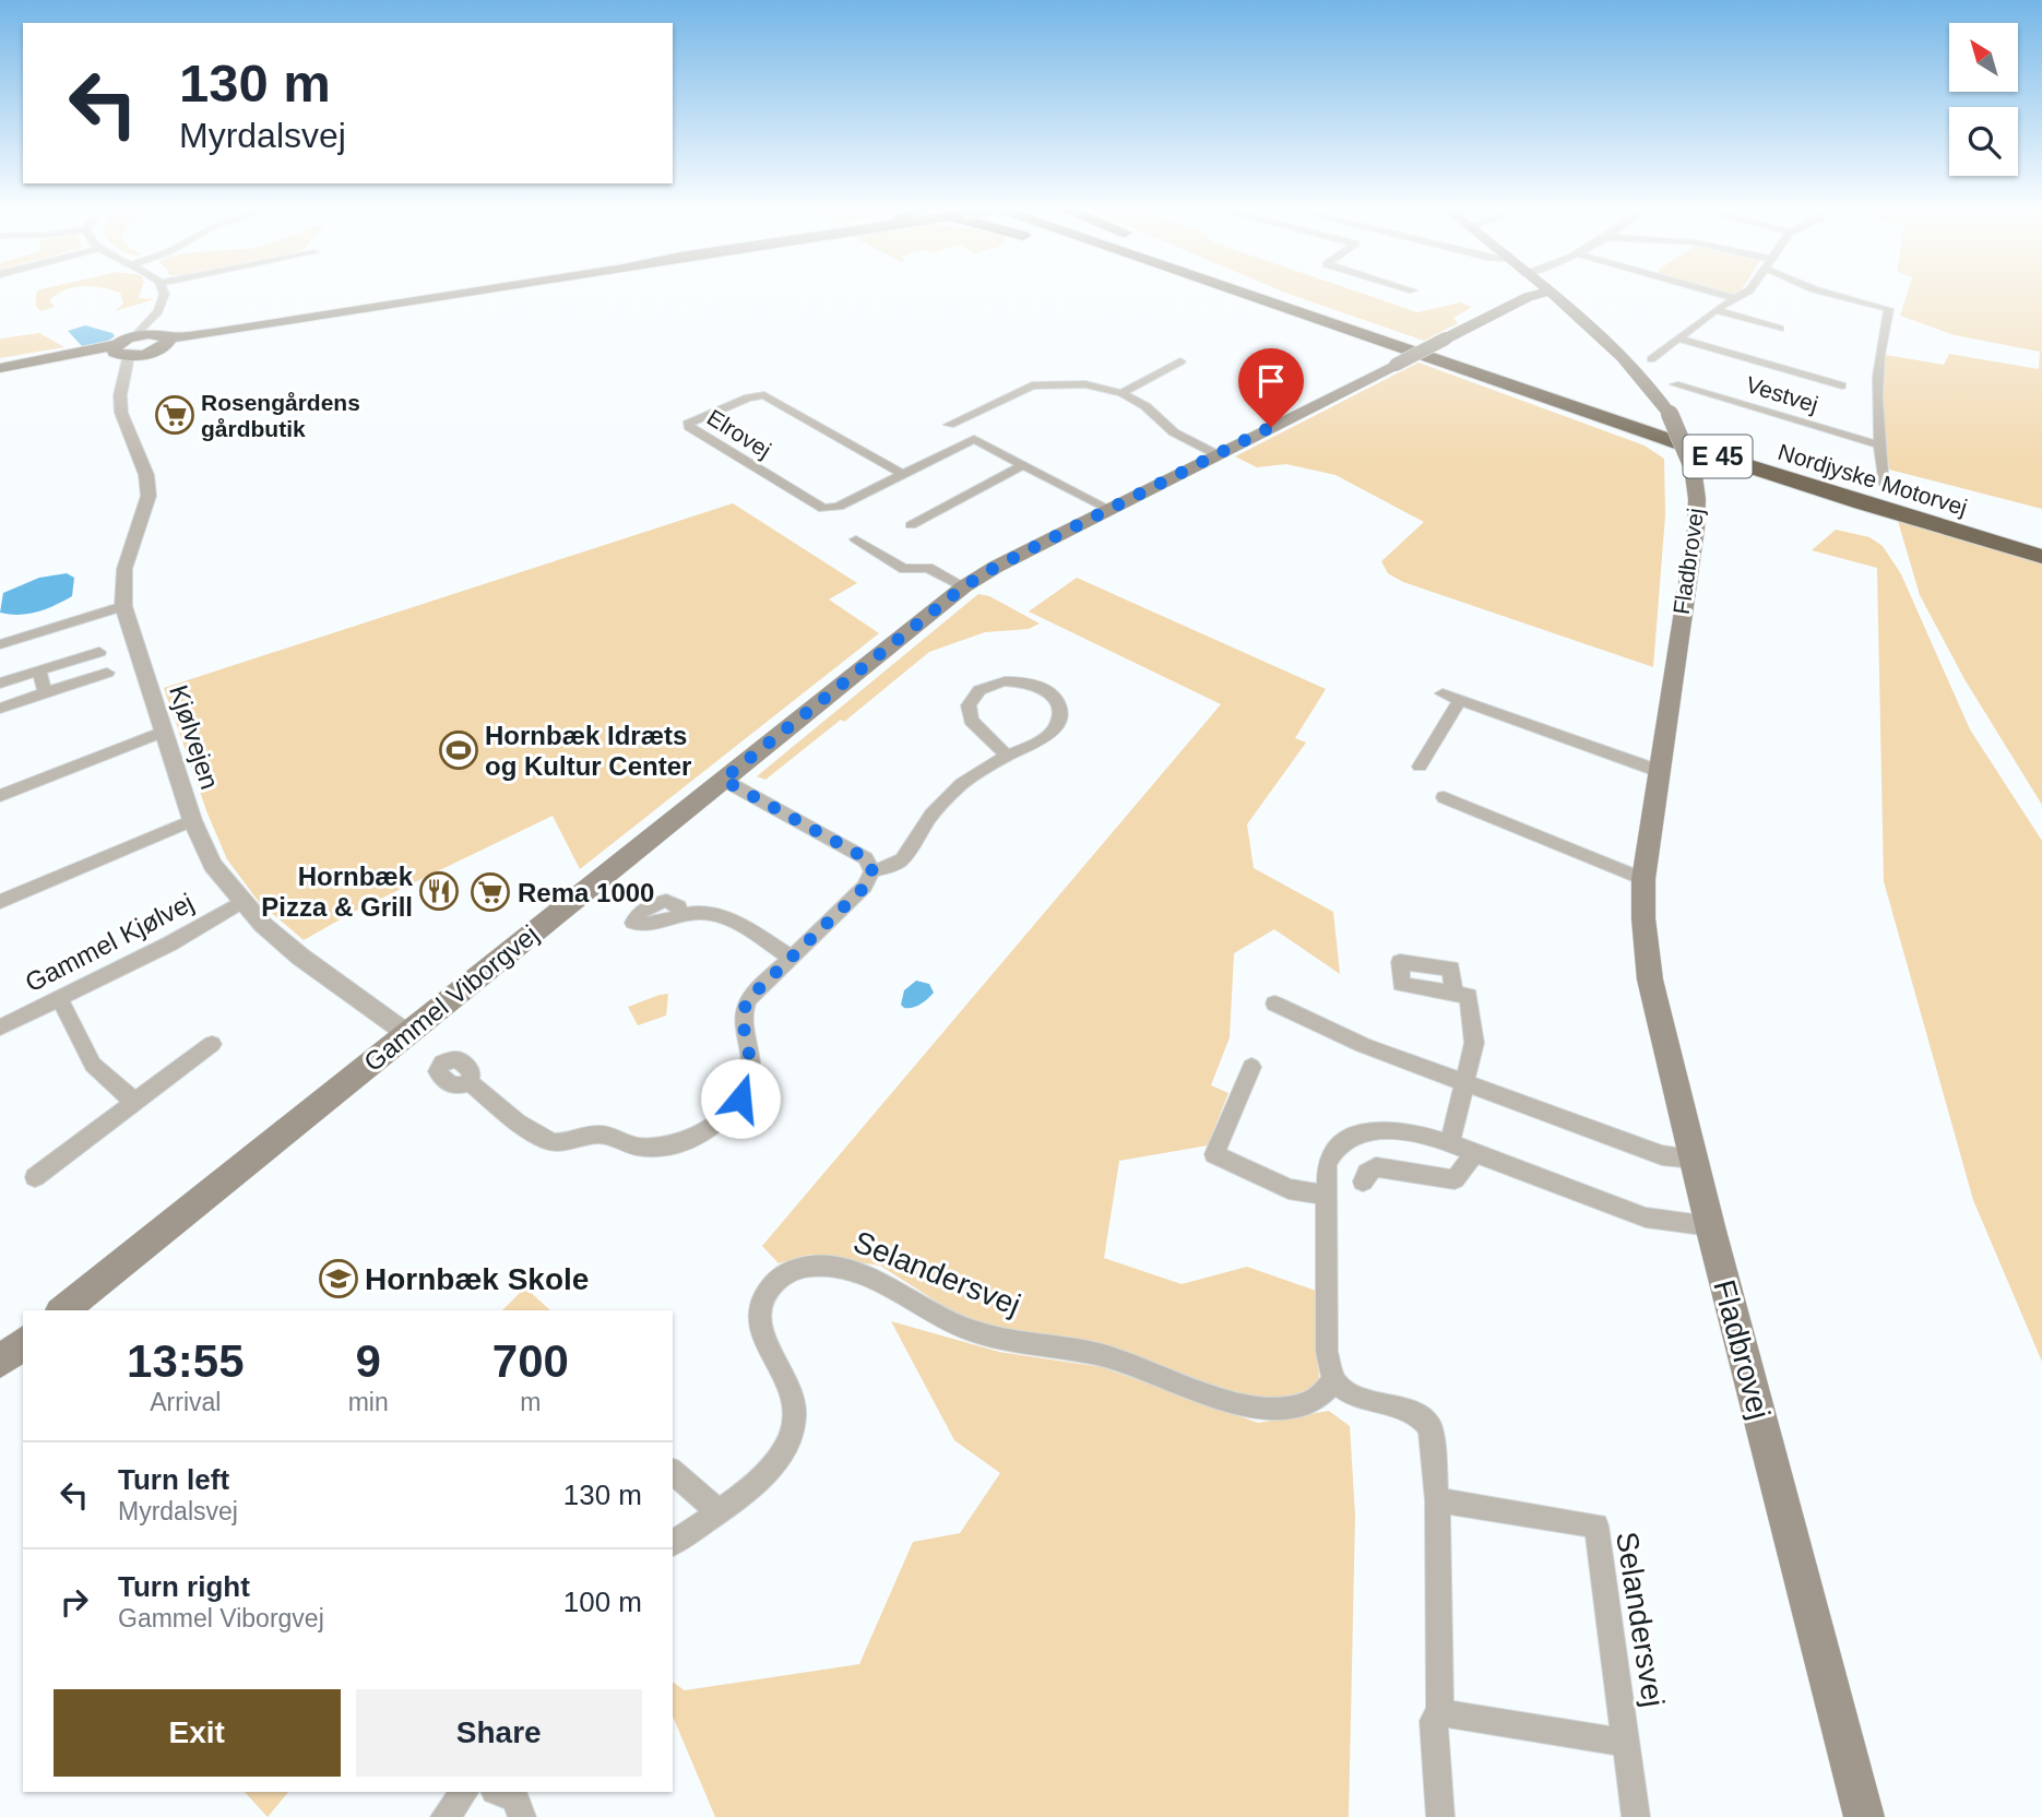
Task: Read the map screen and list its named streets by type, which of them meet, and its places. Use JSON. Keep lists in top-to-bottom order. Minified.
{"streets":{"highway":["E 45","Nordjyske Motorvej"],"main road":["Fladbrovej","Gammel Viborgvej"],"street":["Vestvej","Elrovej","Kjølvejen","Gammel Kjølvej","Selandersvej"]},"crossings":[["Nordjyske Motorvej","Gammel Viborgvej"],["Fladbrovej","Gammel Viborgvej"],["Kjølvejen","Gammel Kjølvej"],["Kjølvejen","Gammel Viborgvej"]],"places":{"supermarket":["Rosengårdens gårdbutik","Rema 1000"],"sports":["Hornbæk Idræts og Kultur Center"],"restaurant":["Hornbæk Pizza & Grill"],"school or university":["Hornbæk Skole"]},"north":"top left","page":{"turn":["130 m","Myrdalsvej"],"eta":["13:55","Arrival","9","min","700","m"],"list":[{"name":"Turn left","note":"Myrdalsvej","value":"130 m"},{"name":"Turn right","note":"Gammel Viborgvej","value":"100 m"}],"buttons":["Exit","Share"]}}
